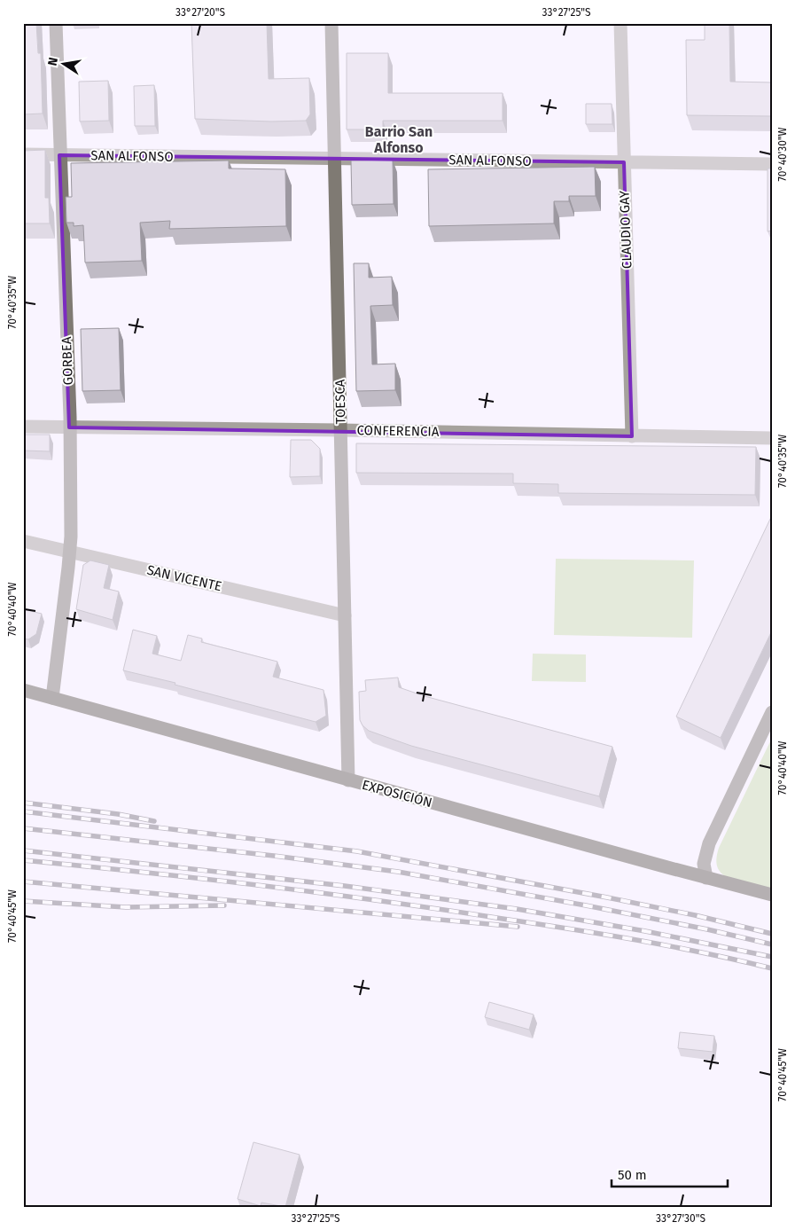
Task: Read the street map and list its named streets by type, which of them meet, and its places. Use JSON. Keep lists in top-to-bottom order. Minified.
{"streets":{"main road":["EXPOSICIÓN"],"street":["SAN ALFONSO","CLAUDIO GAY","GORBEA","TOESCA","CONFERENCIA","SAN VICENTE"]},"crossings":[["SAN ALFONSO","CLAUDIO GAY"],["SAN ALFONSO","GORBEA"],["SAN ALFONSO","TOESCA"],["CLAUDIO GAY","CONFERENCIA"],["GORBEA","CONFERENCIA"],["GORBEA","SAN VICENTE"],["GORBEA","EXPOSICIÓN"],["TOESCA","CONFERENCIA"],["TOESCA","SAN VICENTE"],["TOESCA","EXPOSICIÓN"]],"districts":["Barrio San Alfonso"],"scale_bar":"50 m","north":"left","coordinates":["33°27'20\"S","33°27'25\"S","70°40'30\"W","70°40'35\"W","70°40'40\"W","70°40'45\"W","33°27'30\"S"]}
